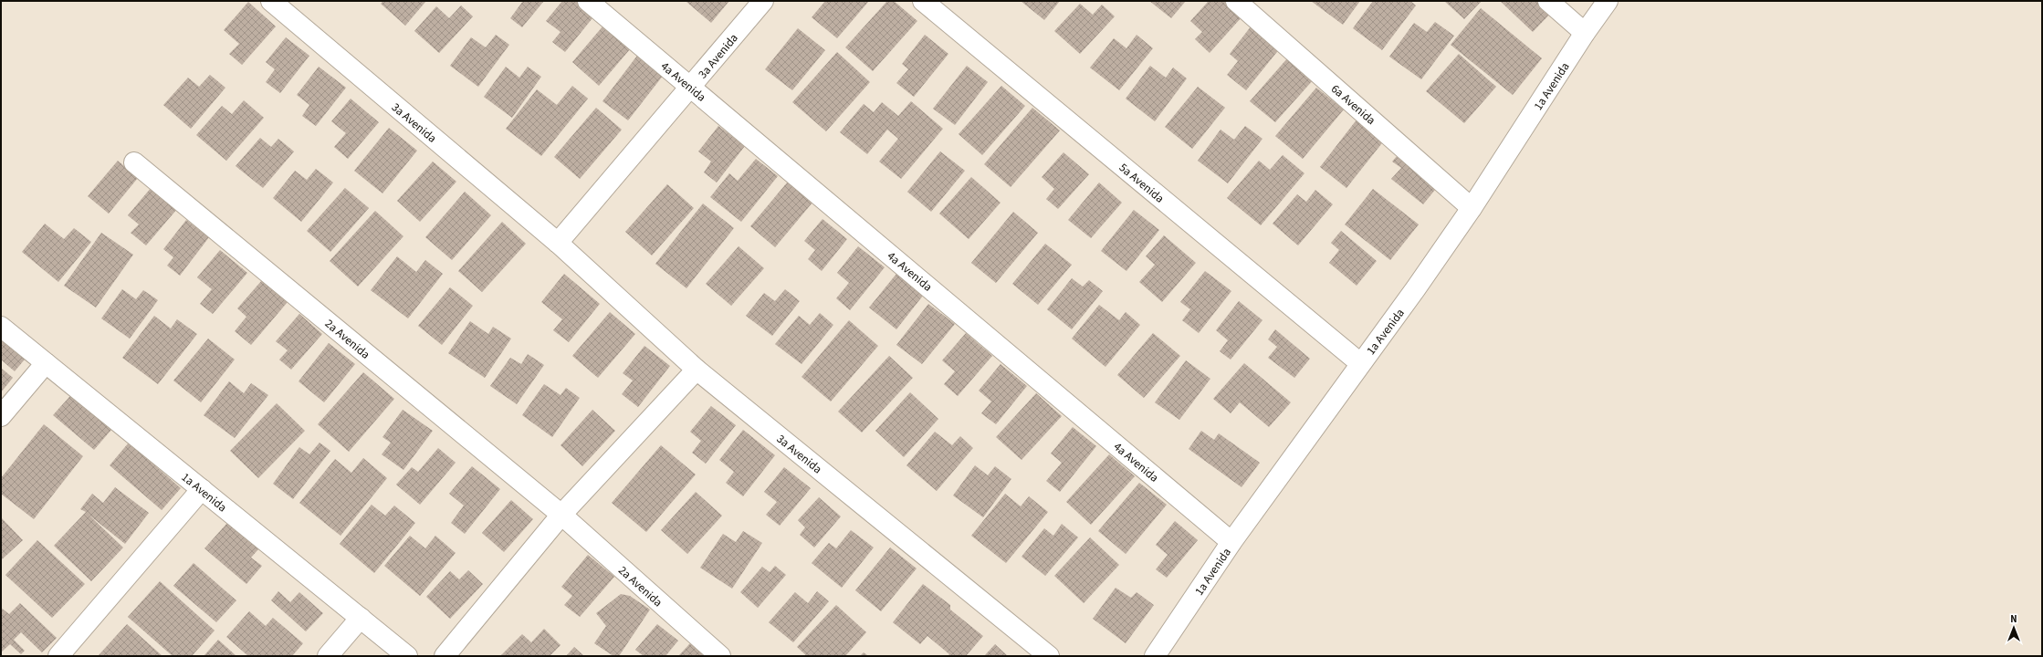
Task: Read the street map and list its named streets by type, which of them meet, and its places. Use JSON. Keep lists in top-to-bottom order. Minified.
{"streets":{"street":["3a Avenida","4a Avenida","1a Avenida","6a Avenida","5a Avenida","2a Avenida"]},"crossings":[["3a Avenida","4a Avenida"],["4a Avenida","1a Avenida"],["1a Avenida","6a Avenida"],["1a Avenida","5a Avenida"]],"north":"top"}
